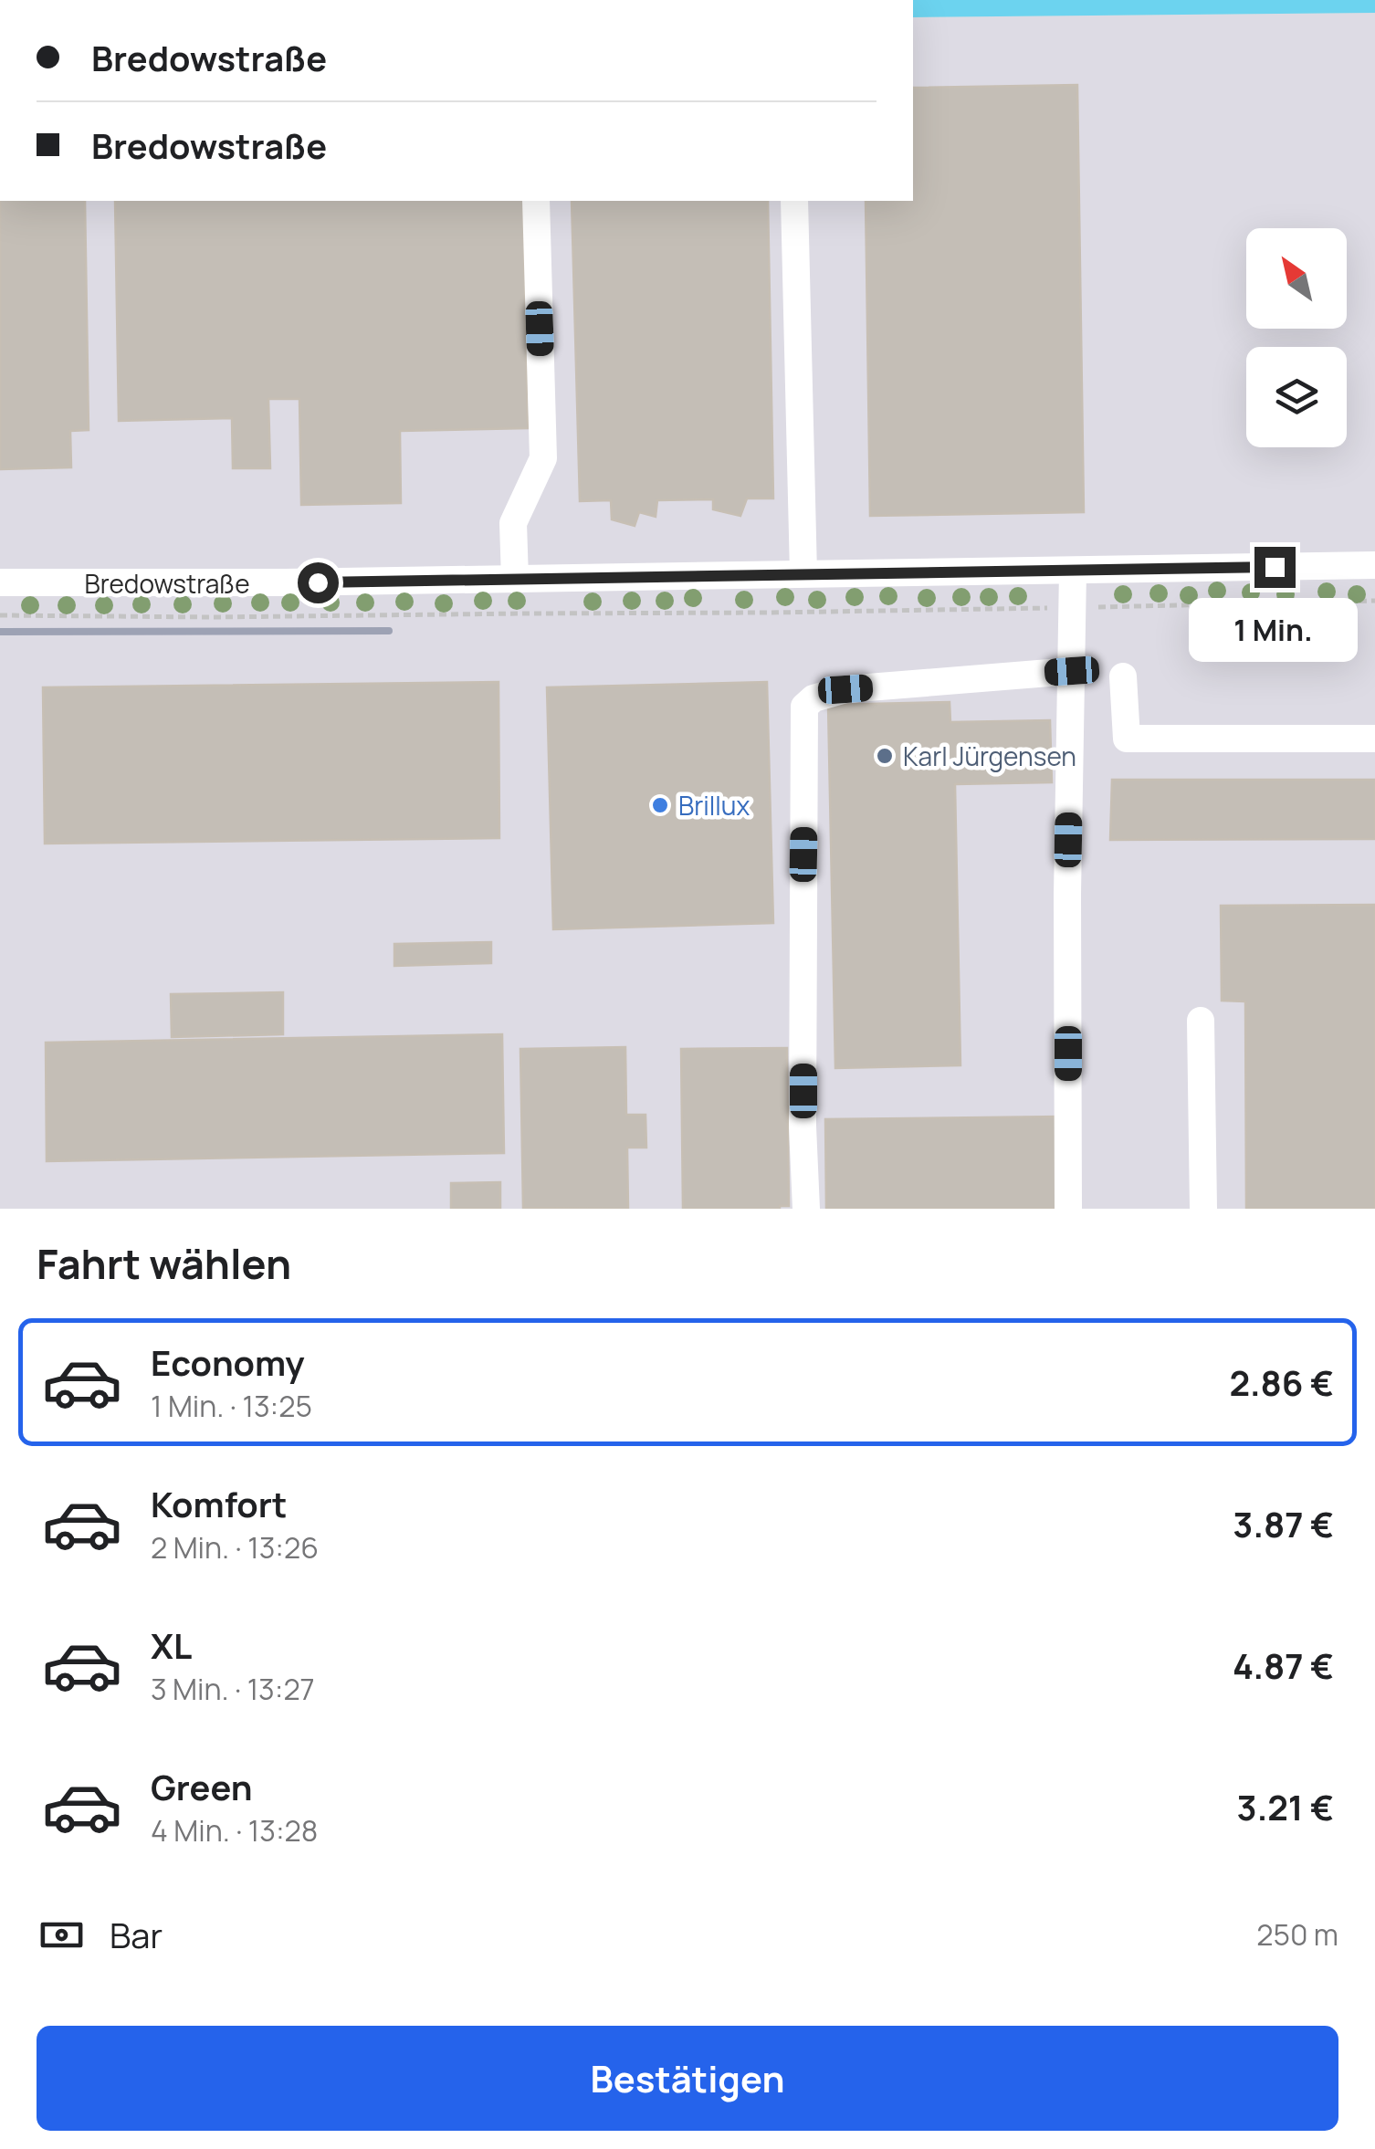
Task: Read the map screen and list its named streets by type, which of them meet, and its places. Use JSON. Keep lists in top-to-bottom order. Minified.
{"streets":{"street":["Bredowstraße"]},"places":["Karl Jürgensen","Brillux"],"north":"top left","page":{"banner":["Bredowstraße","Bredowstraße"],"bubble":"1 Min.","heading":"Fahrt wählen","list":[{"name":"Economy","note":"1 Min. · 13:25","value":"2.86 €"},{"name":"Komfort","note":"2 Min. · 13:26","value":"3.87 €"},{"name":"XL","note":"3 Min. · 13:27","value":"4.87 €"},{"name":"Green","note":"4 Min. · 13:28","value":"3.21 €"}],"pay":["Bar","250 m"],"buttons":"Bestätigen"}}
